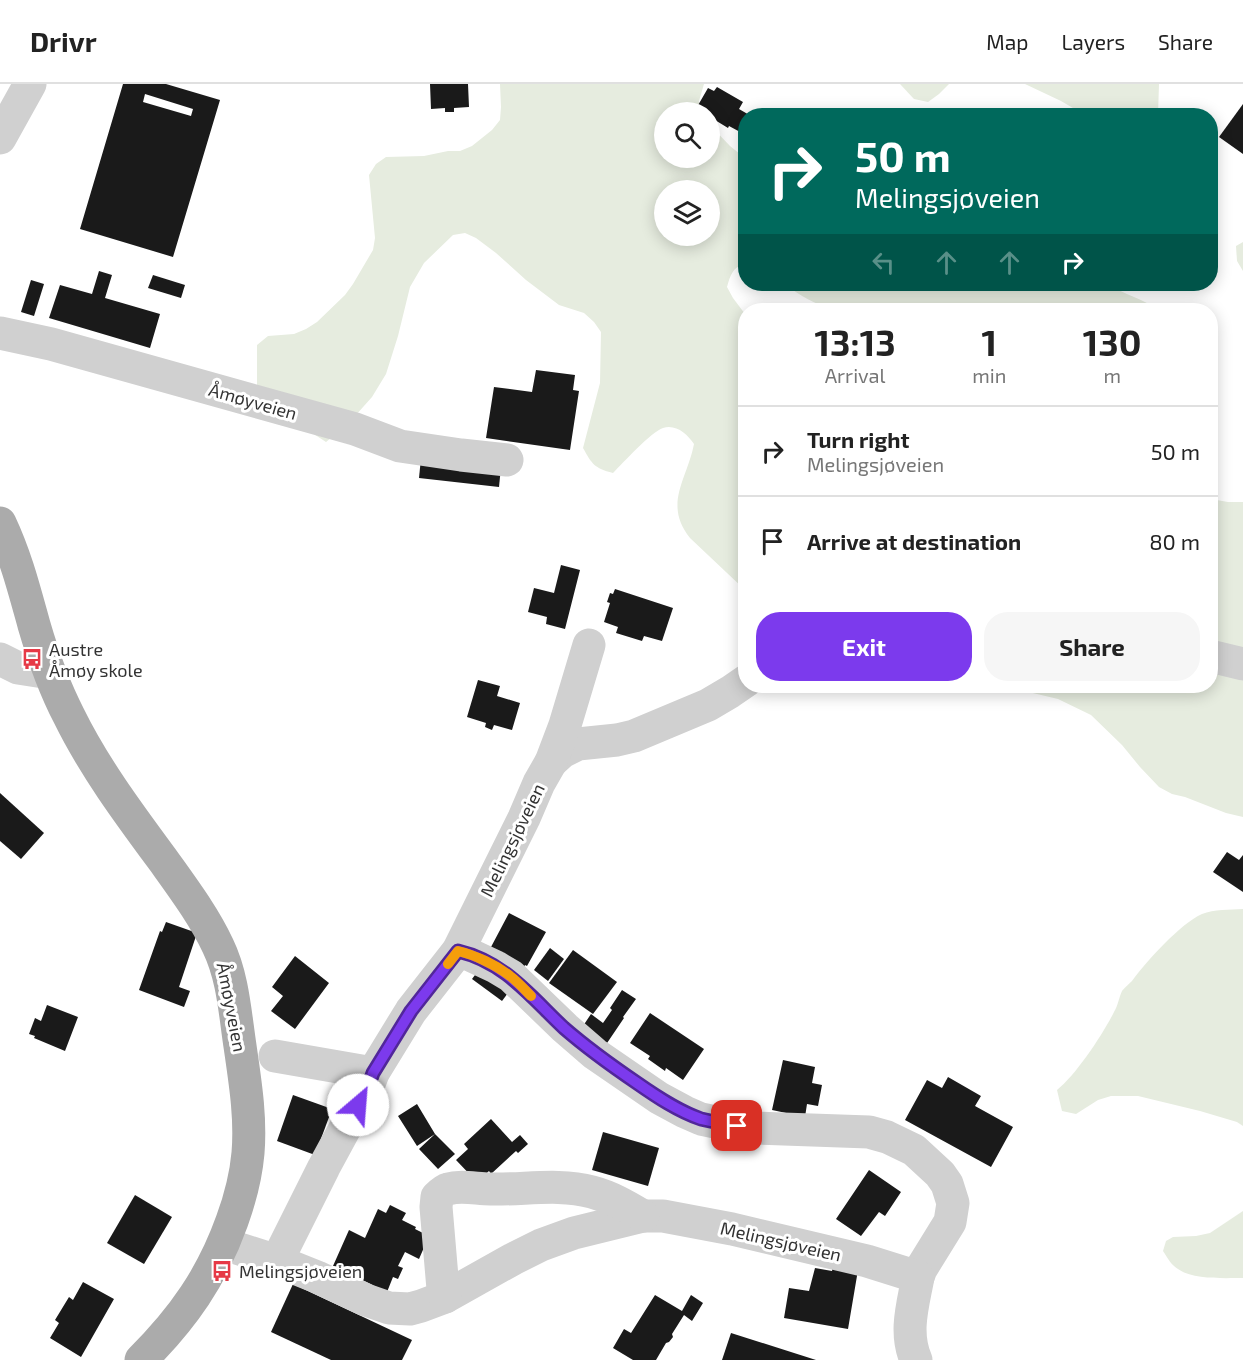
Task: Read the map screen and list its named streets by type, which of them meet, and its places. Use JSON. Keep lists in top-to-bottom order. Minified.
{"streets":{"main road":["Åmøyveien"],"street":["Melingsjøveien"]},"crossings":[["Åmøyveien","Melingsjøveien"]],"places":{"bus stop":["Austre Åmøy skole","Melingsjøveien"]},"page":{"header":"Drivr","nav":["Map","Layers","Share"],"turn":["50 m","Melingsjøveien"],"eta":["13:13","Arrival","1","min","130","m"],"list":[{"name":"Turn right","note":"Melingsjøveien","value":"50 m"},{"name":"Arrive at destination","value":"80 m"}],"buttons":["Exit","Share"]}}
